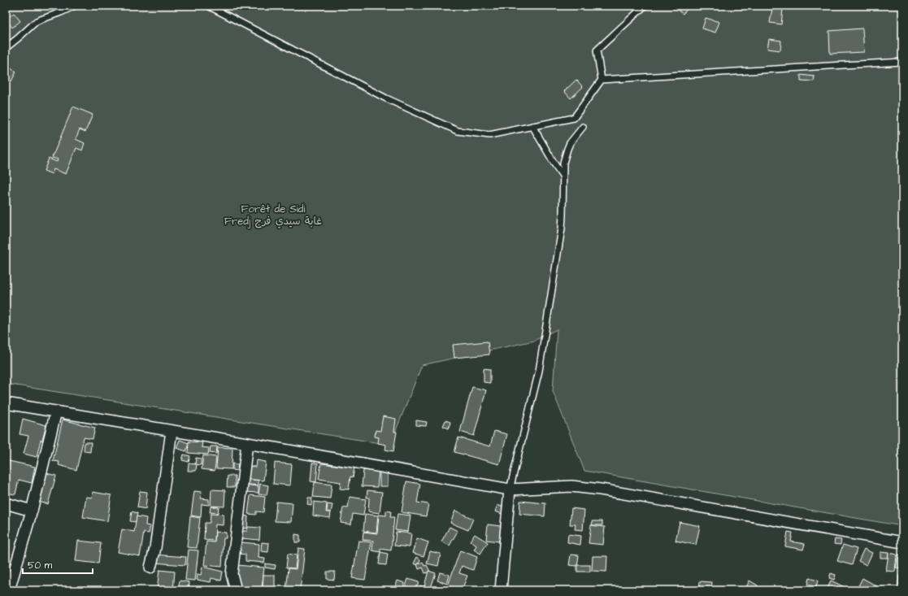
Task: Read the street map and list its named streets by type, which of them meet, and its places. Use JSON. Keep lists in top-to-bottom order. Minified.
{"parks":["Forêt de Sidi Fredj غابة سيدي فرج"],"scale_bar":"50 m"}
